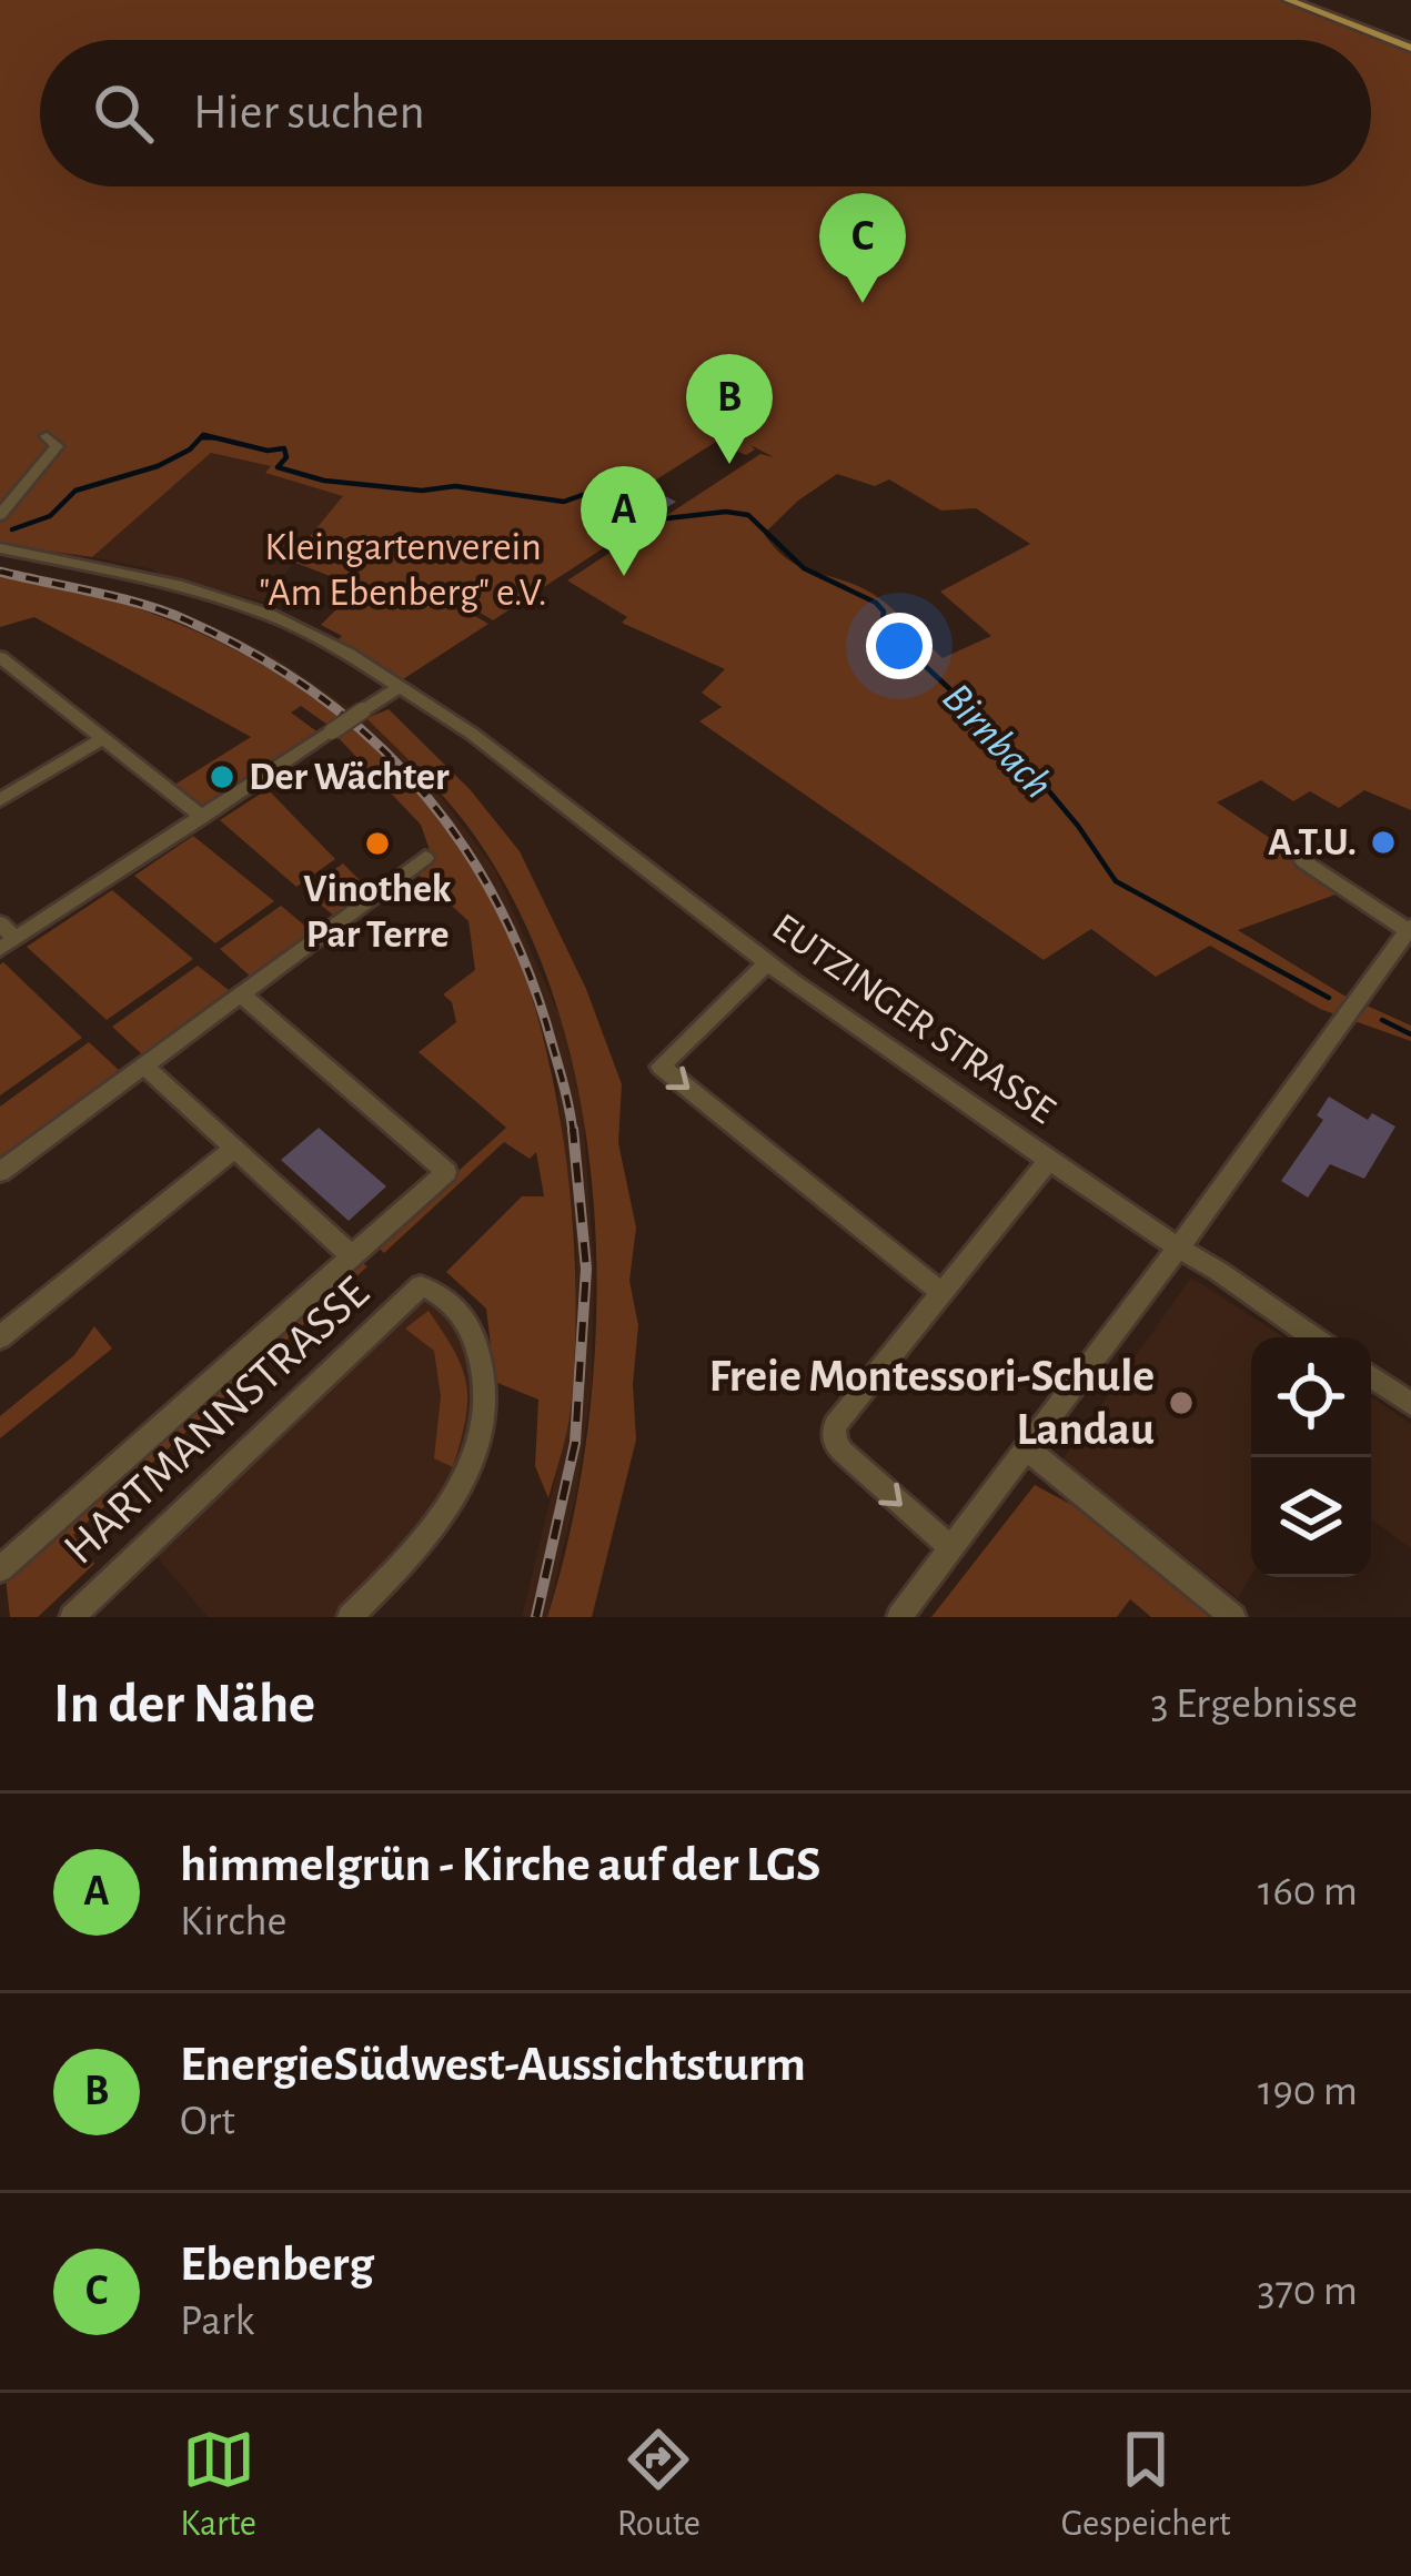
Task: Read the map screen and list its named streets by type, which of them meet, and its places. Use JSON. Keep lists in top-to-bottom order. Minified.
{"streets":{"street":["EUTZINGER STRASSE","HARTMANNSTRASSE"]},"water":["Birnbach"],"parks":["Kleingartenverein \"Am Ebenberg\" e.V."],"places":["Der Wächter","A.T.U.","Vinothek Par Terre","Freie Montessori-Schule Landau"],"page":{"search":"Hier suchen","pins":["C","B","A"],"heading":["In der Nähe","3 Ergebnisse"],"list":[{"mark":"A","name":"himmelgrün - Kirche auf der LGS","note":"Kirche","value":"160 m"},{"mark":"B","name":"EnergieSüdwest-Aussichtsturm","note":"Ort","value":"190 m"},{"mark":"C","name":"Ebenberg","note":"Park","value":"370 m"}],"nav":["Karte","Route","Gespeichert"]}}
